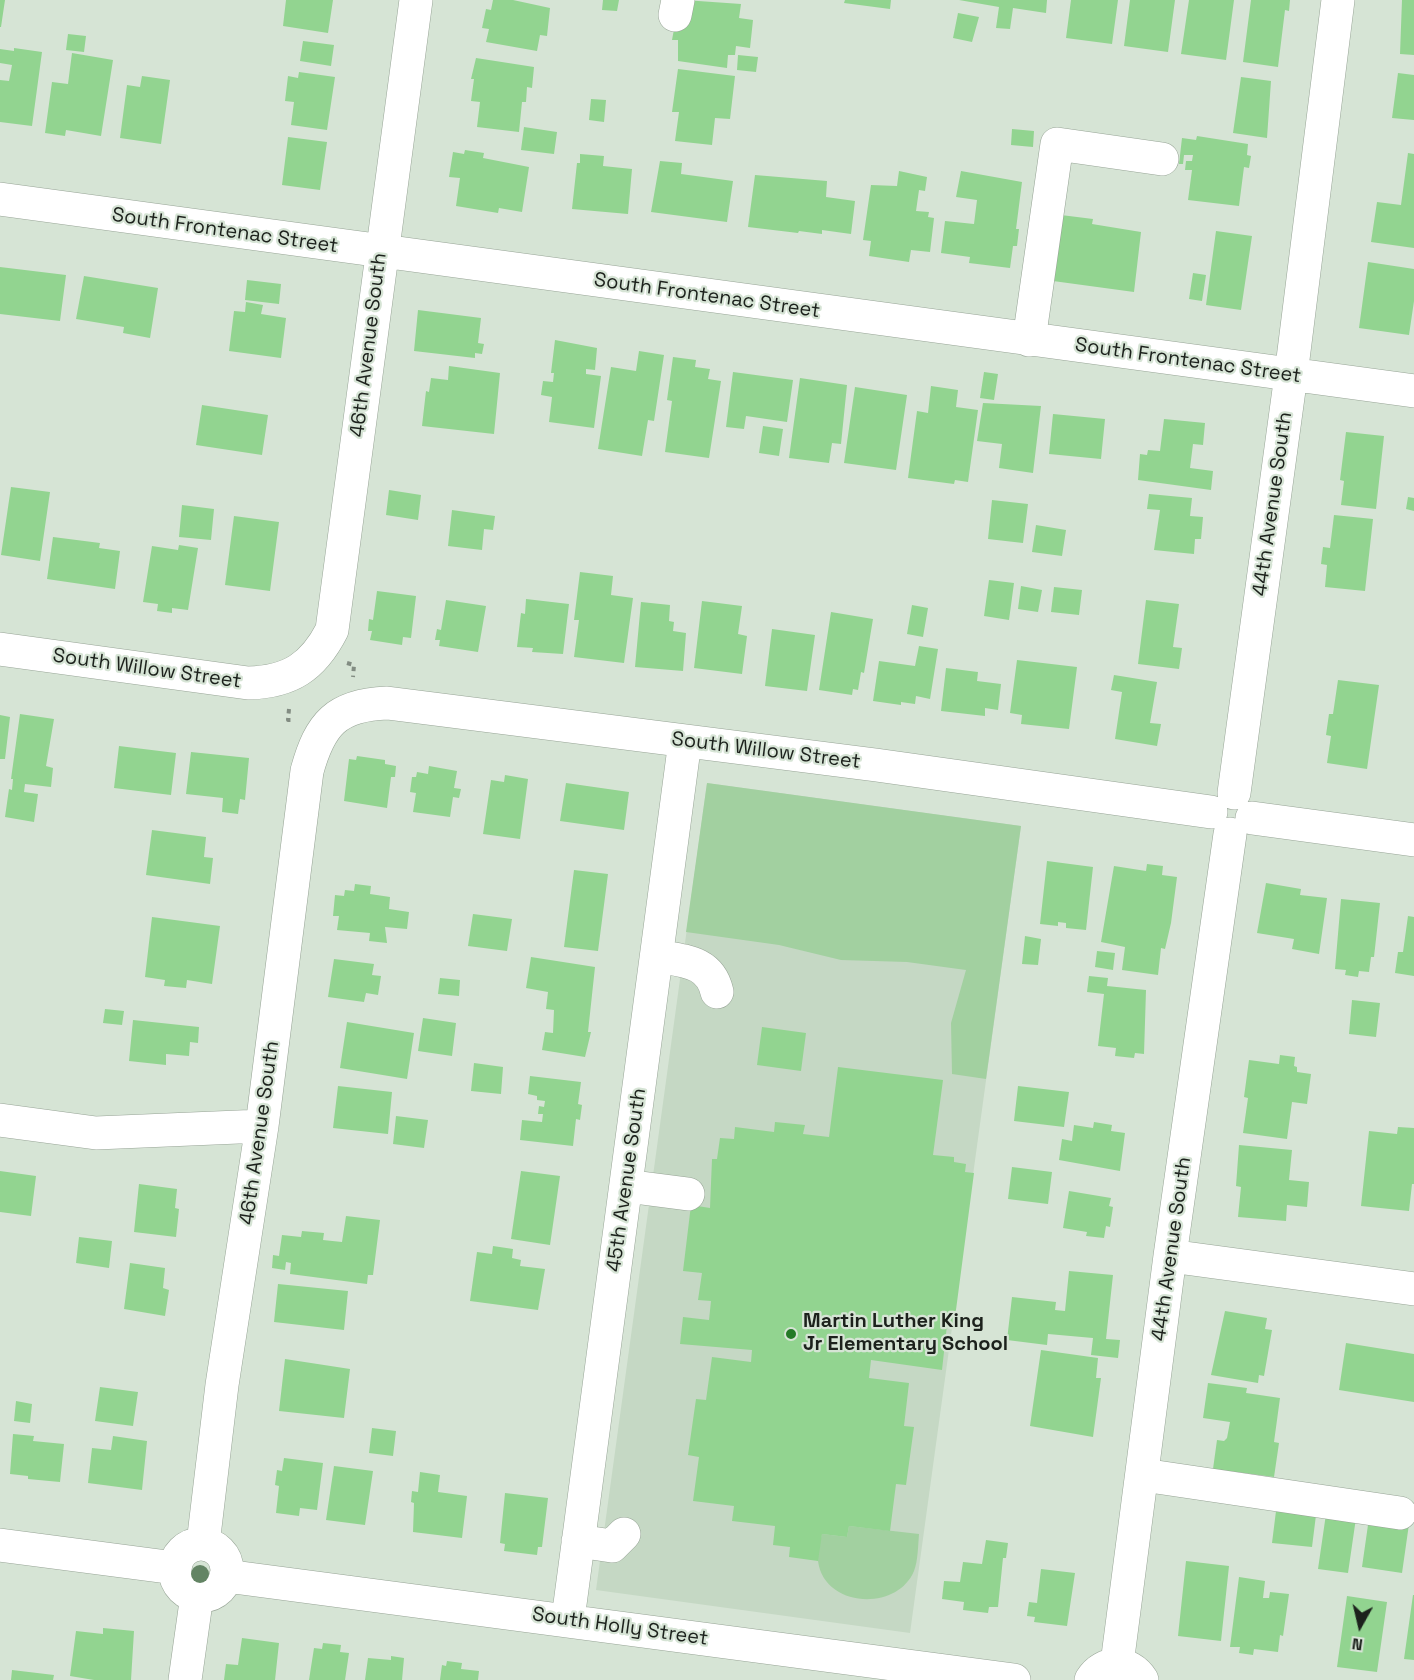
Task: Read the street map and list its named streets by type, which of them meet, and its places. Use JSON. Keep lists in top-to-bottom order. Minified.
{"streets":{"street":["South Frontenac Street","46th Avenue South","44th Avenue South","South Willow Street","45th Avenue South","South Holly Street"]},"crossings":[["South Frontenac Street","46th Avenue South"],["South Frontenac Street","44th Avenue South"],["46th Avenue South","South Willow Street"],["46th Avenue South","South Holly Street"],["44th Avenue South","South Willow Street"],["South Willow Street","45th Avenue South"],["45th Avenue South","South Holly Street"]],"places":["Martin Luther King Jr Elementary School"],"north":"bottom"}
